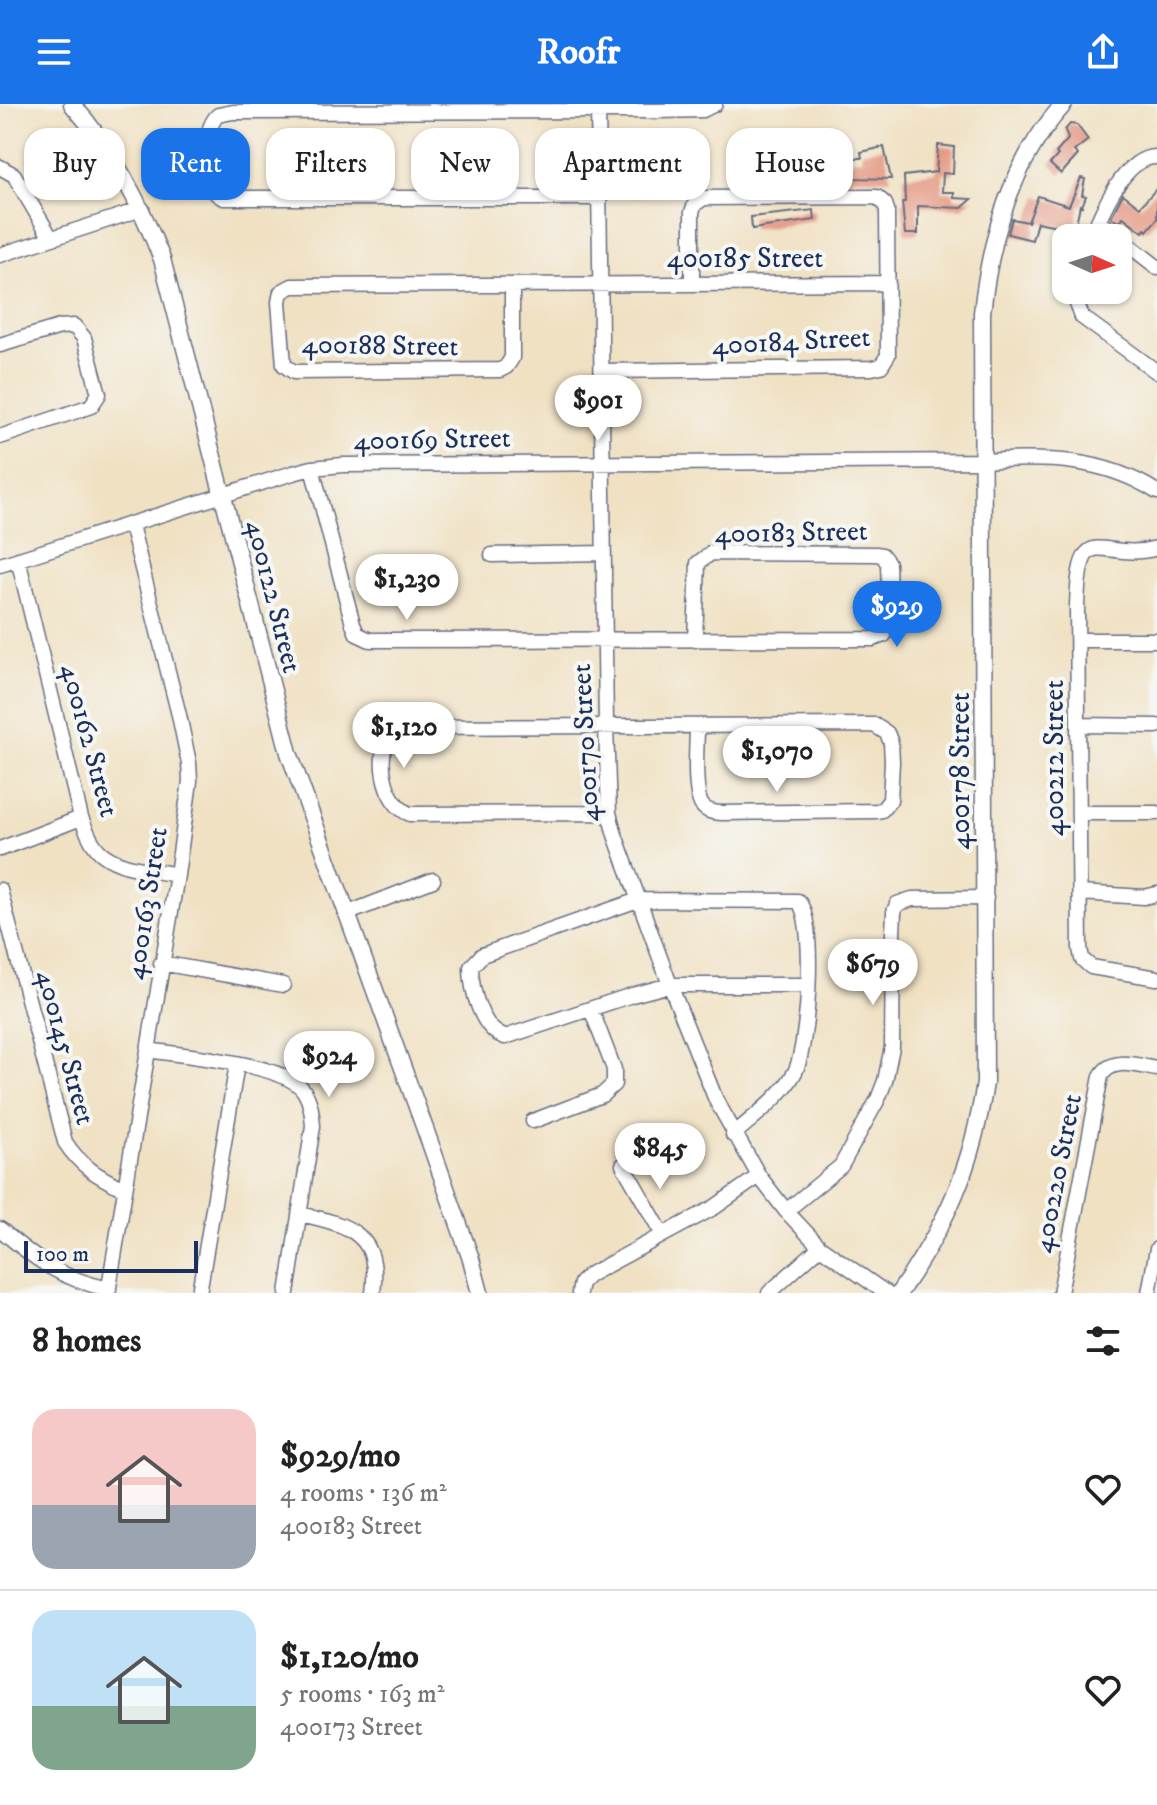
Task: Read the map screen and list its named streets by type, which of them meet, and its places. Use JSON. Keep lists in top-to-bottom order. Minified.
{"streets":{"street":["400185 Street","400184 Street","400188 Street","400169 Street","400183 Street","400122 Street","400162 Street","400170 Street","400212 Street","400178 Street","400163 Street","400145 Street","400220 Street"]},"crossings":[["400185 Street","400184 Street"],["400185 Street","400188 Street"],["400185 Street","400170 Street"],["400184 Street","400170 Street"],["400188 Street","400170 Street"],["400169 Street","400183 Street"],["400169 Street","400122 Street"],["400169 Street","400162 Street"],["400169 Street","400170 Street"],["400169 Street","400178 Street"],["400169 Street","400163 Street"],["400183 Street","400170 Street"],["400162 Street","400163 Street"],["400163 Street","400145 Street"]],"scale_bar":"100 m","north":"right","page":{"header":"Roofr","chip":["Buy","Rent","Filters","New","Apartment","House"],"price":["$901","$1,230","$929","$1,120","$1,070","$679","$924","$845"],"scale":"100 m","heading":"8 homes","list":[{"name":"$929/mo","note":"4 rooms · 136 m² · 400183 Street"},{"name":"$1,120/mo","note":"5 rooms · 163 m² · 400173 Street"}]}}
